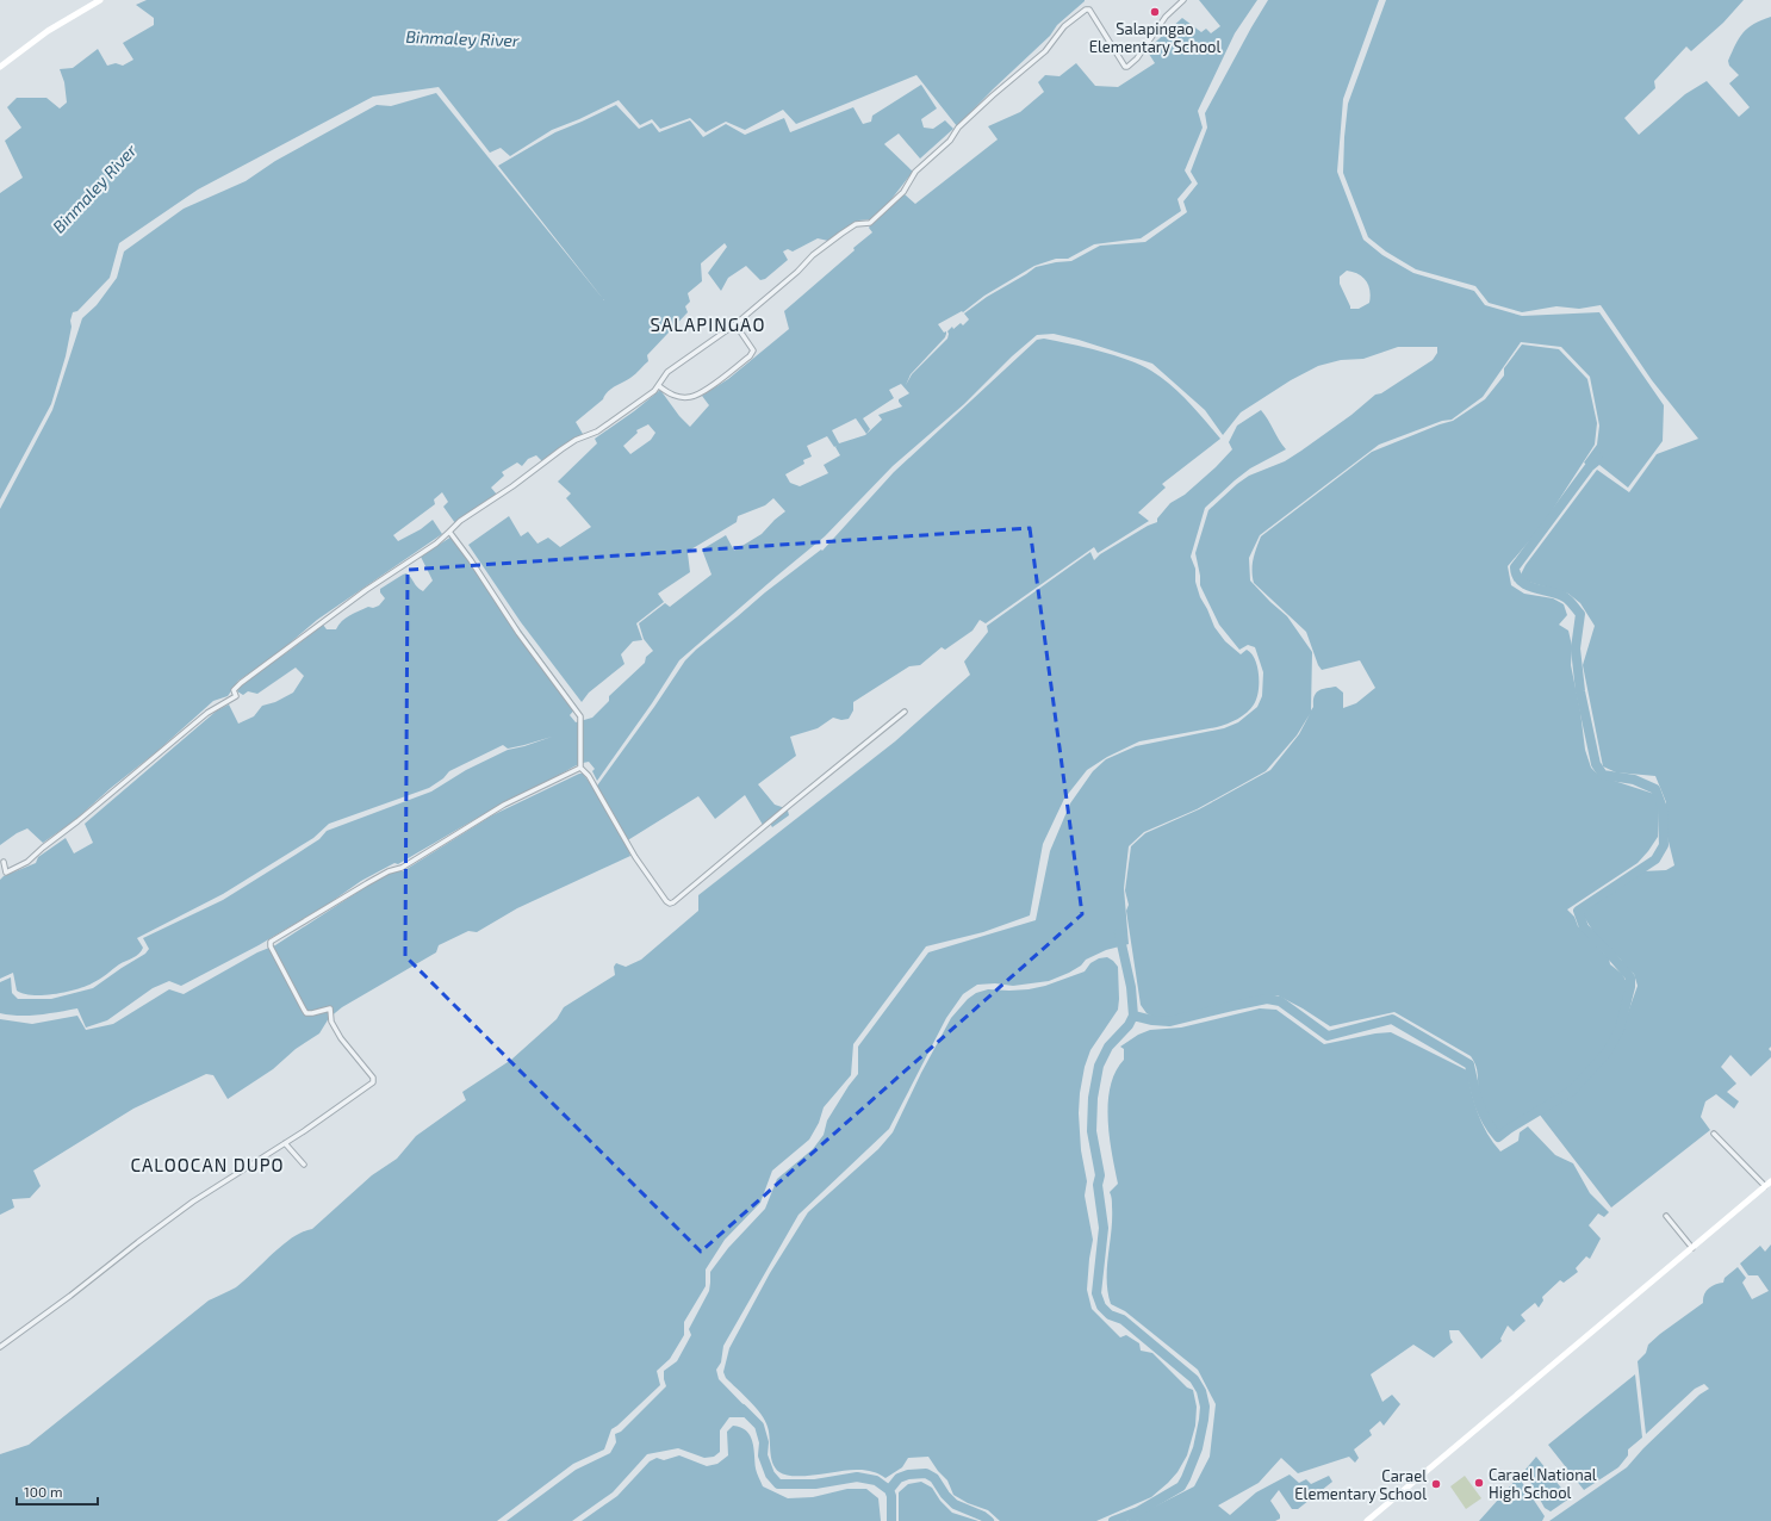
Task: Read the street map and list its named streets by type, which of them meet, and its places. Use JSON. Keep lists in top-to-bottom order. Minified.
{"districts":["SALAPINGAO","CALOOCAN DUPO"],"water":["Binmaley River"],"places":["Salapingao Elementary School","Carael National High School","Carael Elementary School"],"scale_bar":"100 m"}
